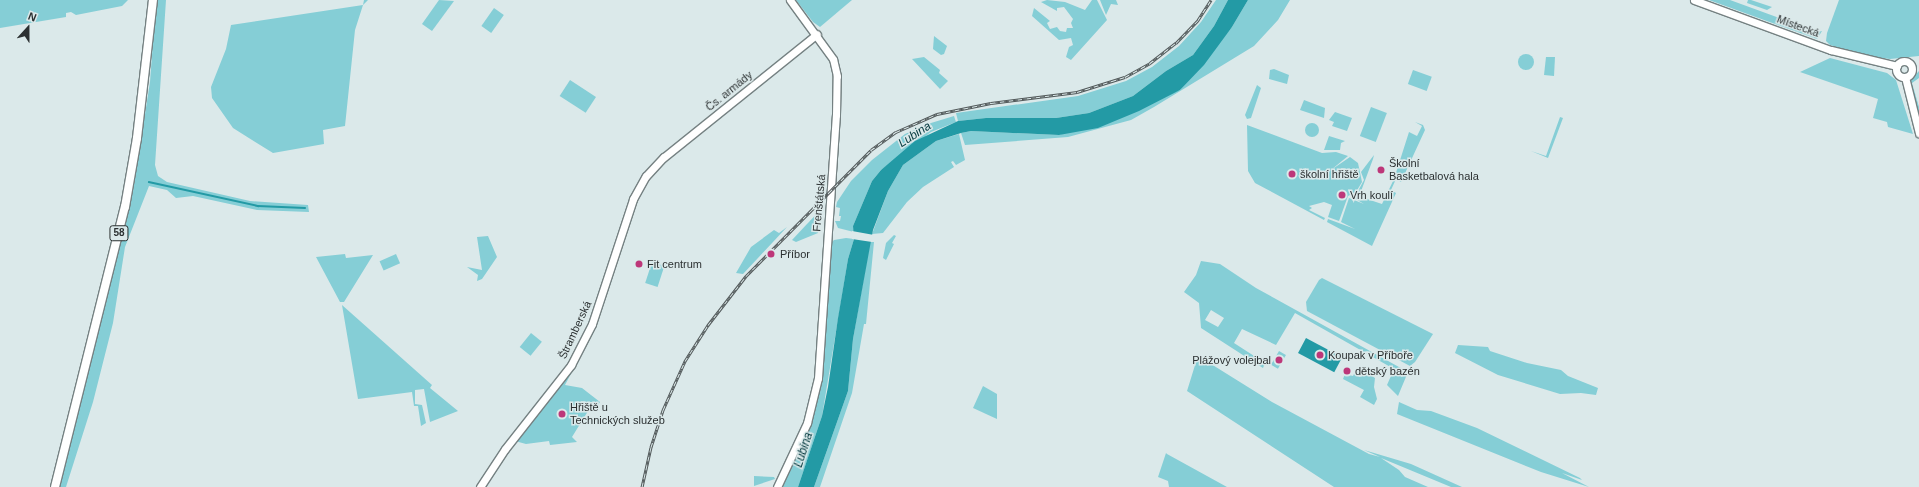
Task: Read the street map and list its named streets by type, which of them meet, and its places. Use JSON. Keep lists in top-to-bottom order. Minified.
{"streets":{"main road":["58"],"street":["Místecká","Čs. armády","Frenštátská","Štramberská"]},"crossings":[["Čs. armády","Frenštátská"],["Čs. armády","Štramberská"]],"water":["Lubina"],"places":["Školní Basketbalová hala","školní hřiště","Vrh koulí","Příbor","Fit centrum","Koupak v Příboře","Plážový volejbal","dětský bazén","Hřiště u Technických služeb"],"north":"top"}
